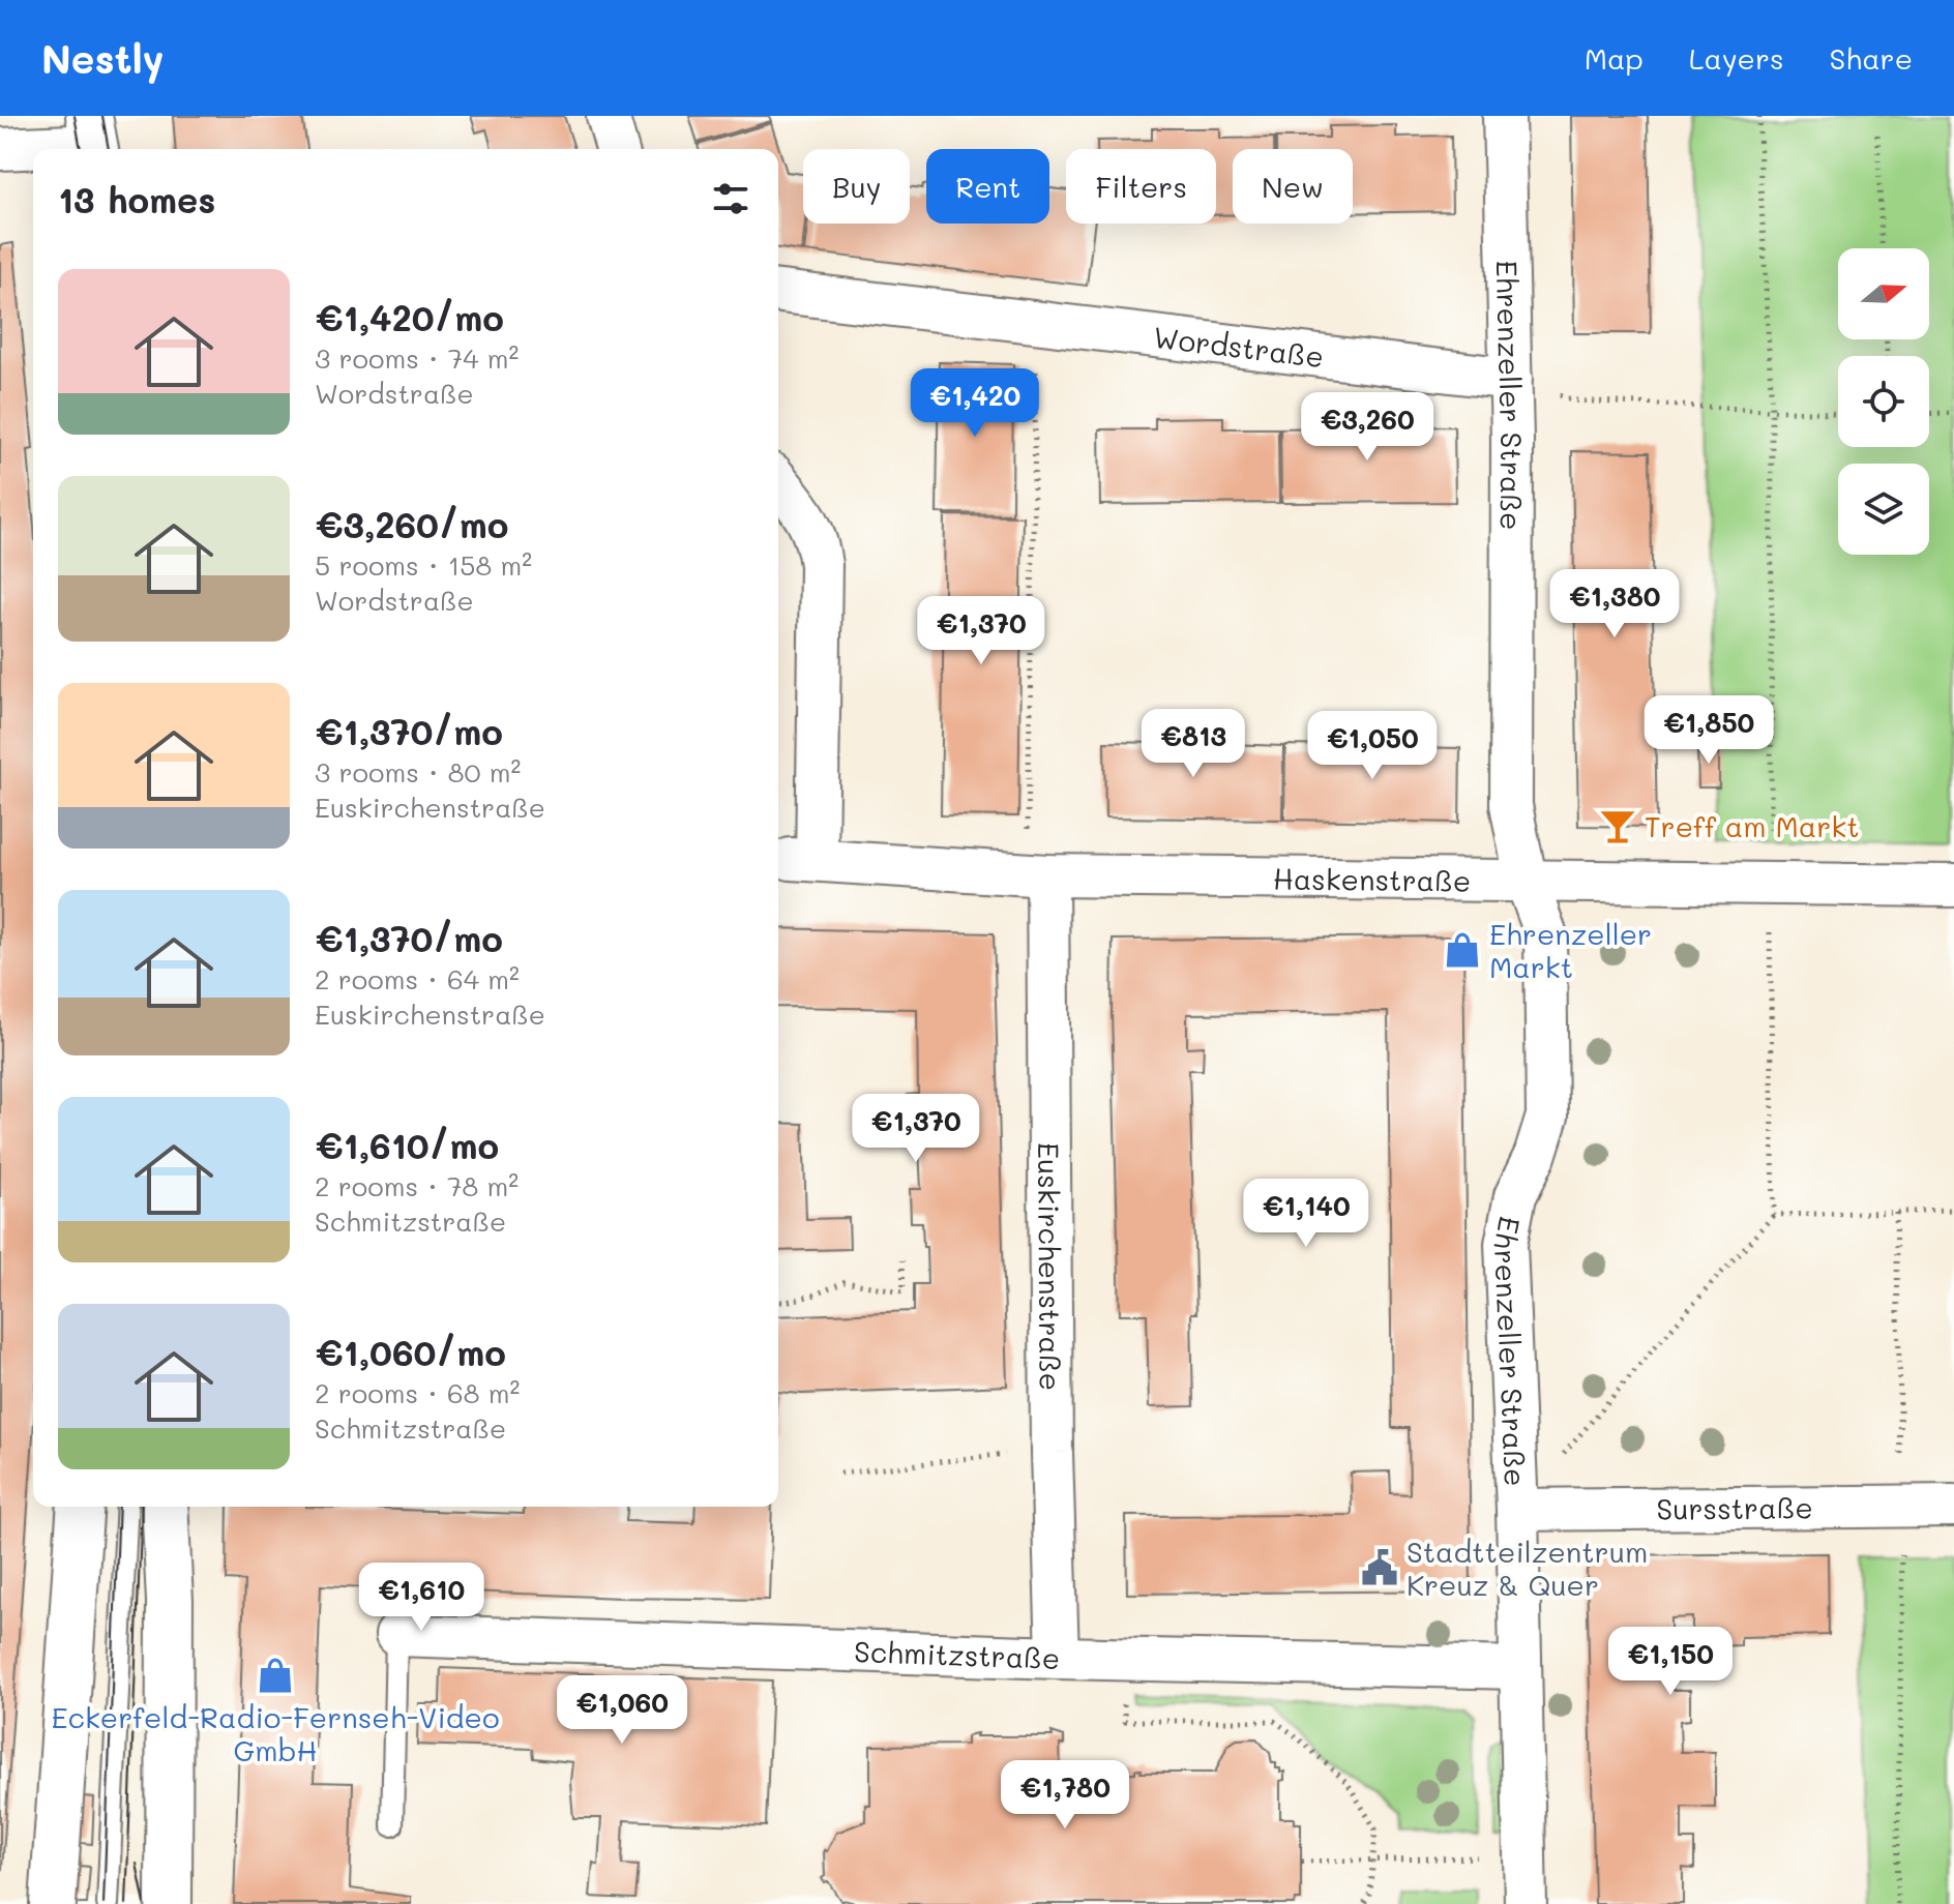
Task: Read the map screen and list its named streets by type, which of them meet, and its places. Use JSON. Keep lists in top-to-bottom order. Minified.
{"streets":{"street":["Wordstraße","Ehrenzeller Straße","Haskenstraße","Euskirchenstraße","Sursstraße","Schmitzstraße"]},"crossings":[["Wordstraße","Ehrenzeller Straße"],["Ehrenzeller Straße","Haskenstraße"],["Ehrenzeller Straße","Sursstraße"],["Ehrenzeller Straße","Schmitzstraße"],["Haskenstraße","Euskirchenstraße"],["Euskirchenstraße","Schmitzstraße"]],"places":{"bar":["Treff am Markt"],"shop":["Ehrenzeller Markt","Eckerfeld-Radio-Fernseh-Video GmbH"],"public building":["Stadtteilzentrum Kreuz & Quer"]},"north":"right","page":{"header":"Nestly","nav":["Map","Layers","Share"],"chip":["Buy","Rent","Filters","New"],"heading":"13 homes","list":[{"name":"€1,420/mo","note":"3 rooms · 74 m² · Wordstraße"},{"name":"€3,260/mo","note":"5 rooms · 158 m² · Wordstraße"},{"name":"€1,370/mo","note":"3 rooms · 80 m² · Euskirchenstraße"},{"name":"€1,370/mo","note":"2 rooms · 64 m² · Euskirchenstraße"},{"name":"€1,610/mo","note":"2 rooms · 78 m² · Schmitzstraße"},{"name":"€1,060/mo","note":"2 rooms · 68 m² · Schmitzstraße"}],"price":["€1,420","€3,260","€1,380","€1,370","€1,850","€813","€1,050","€1,370","€1,140","€1,610","€1,150","€1,060","€1,780"]}}
